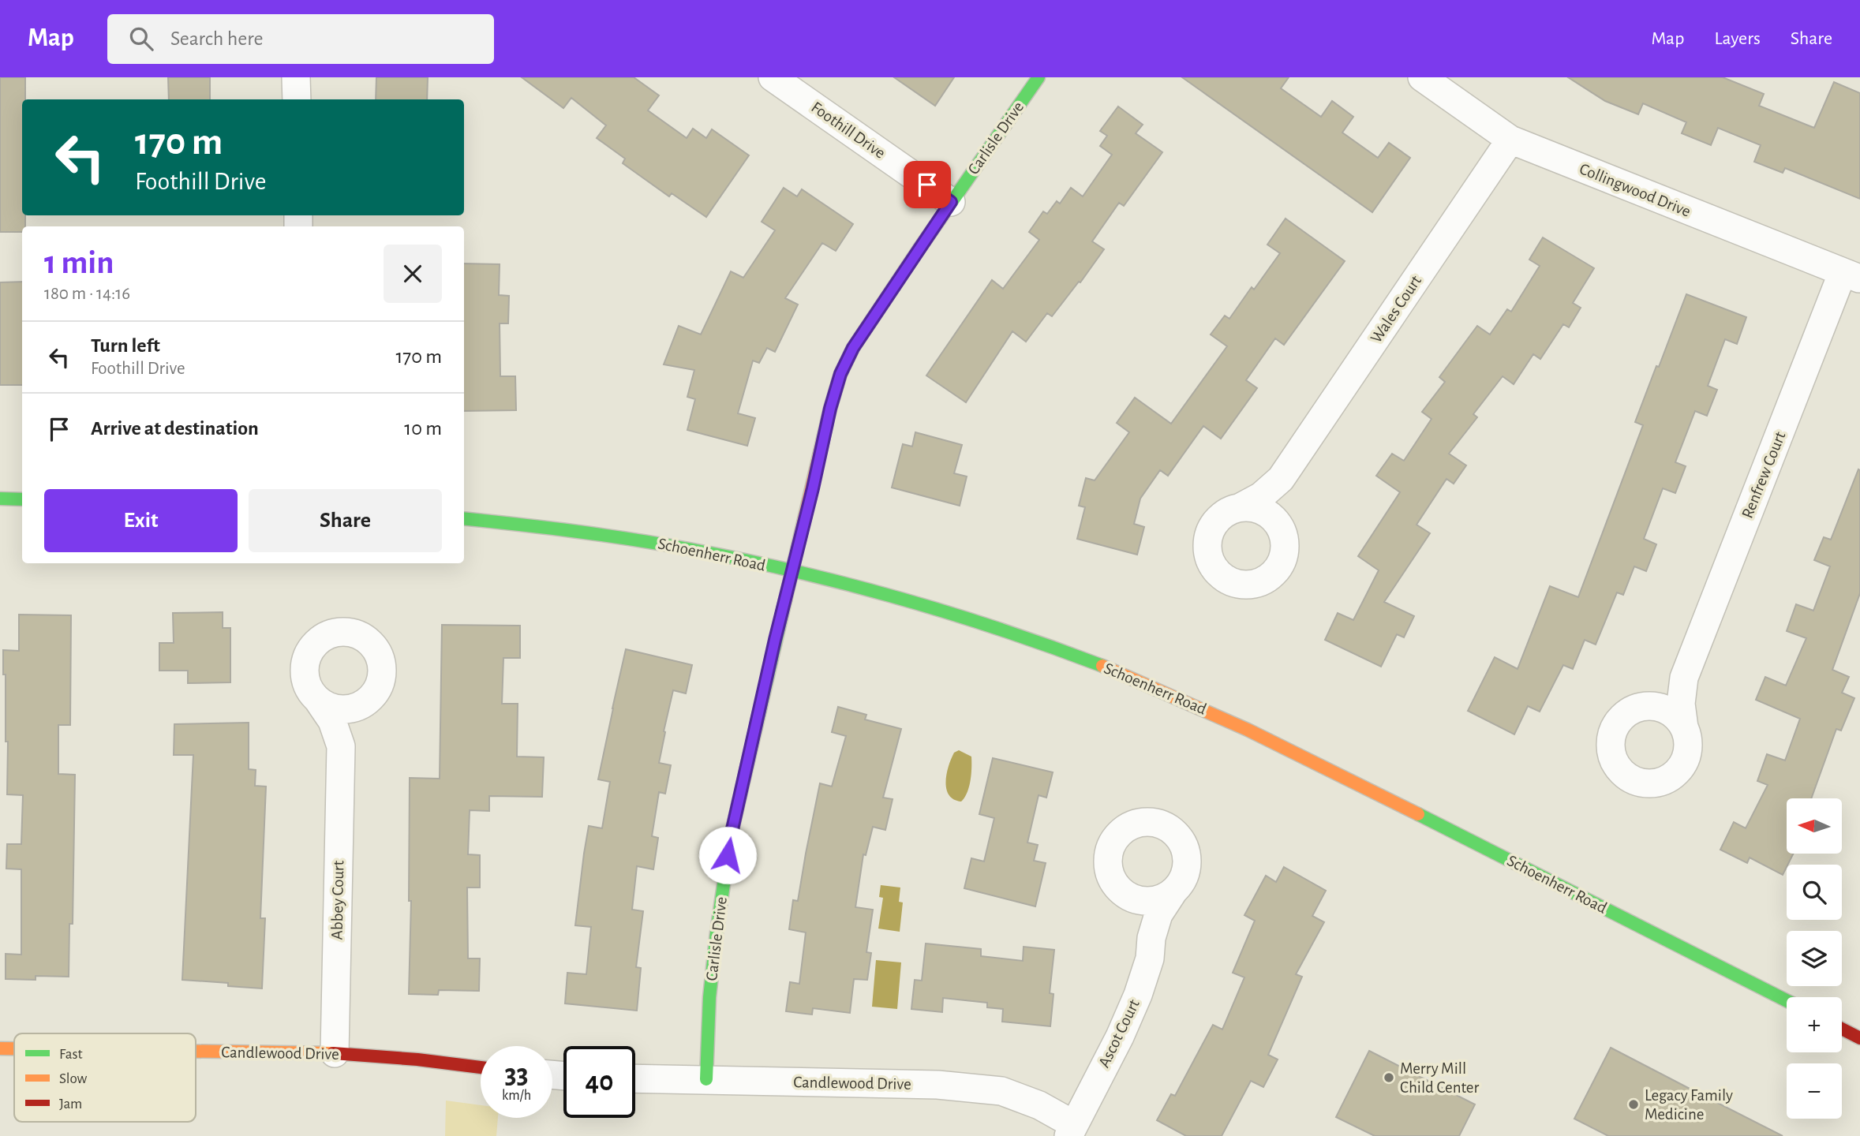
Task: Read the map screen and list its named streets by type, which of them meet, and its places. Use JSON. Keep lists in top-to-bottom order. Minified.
{"streets":{"street":["Foothill Drive","Carlisle Drive","Collingwood Drive","Wales Court","Renfrew Court","Schoenherr Road","Abbey Court","Ascot Court","Candlewood Drive"]},"crossings":[["Foothill Drive","Carlisle Drive"],["Carlisle Drive","Schoenherr Road"],["Carlisle Drive","Candlewood Drive"],["Collingwood Drive","Wales Court"],["Collingwood Drive","Renfrew Court"],["Abbey Court","Candlewood Drive"],["Ascot Court","Candlewood Drive"]],"places":["Merry Mill Child Center","Legacy Family Medicine"],"legend":["Fast","Slow","Jam"],"north":"left","page":{"header":"Map","search":"Search here","nav":["Map","Layers","Share"],"turn":["170 m","Foothill Drive"],"heading":["1 min","180 m · 14:16"],"list":[{"name":"Turn left","note":"Foothill Drive","value":"170 m"},{"name":"Arrive at destination","value":"10 m"}],"buttons":["Exit","Share"],"map_buttons":["+","−"],"speed":"33 km/h","limit":"40"}}
